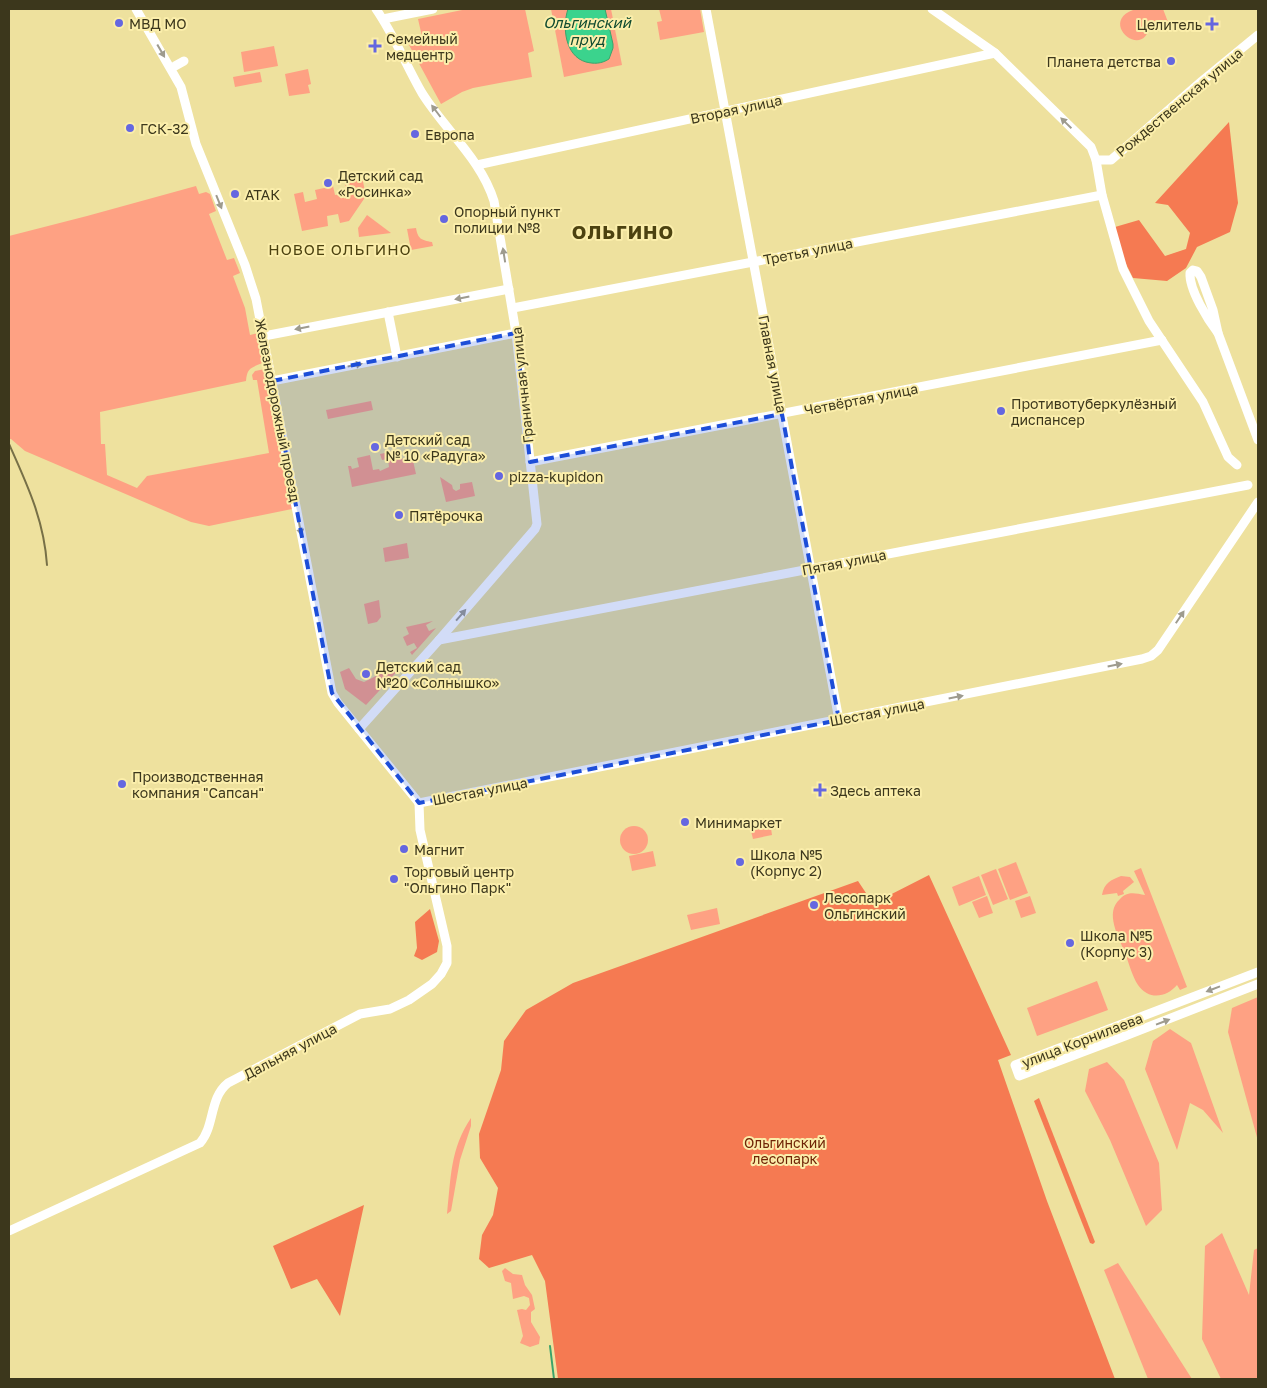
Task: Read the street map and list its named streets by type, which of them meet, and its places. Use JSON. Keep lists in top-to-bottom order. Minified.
{"streets":{"street":["Рождественская улица","Вторая улица","Третья улица","Главная улица","Граничная улица","Четвёртая улица","Железнодорожный проезд","Пятая улица","Шестая улица","улица Корнилаева","Дальняя улица"]},"crossings":[["Вторая улица","Главная улица"],["Вторая улица","Граничная улица"],["Третья улица","Главная улица"],["Третья улица","Граничная улица"],["Главная улица","Четвёртая улица"],["Главная улица","Пятая улица"],["Главная улица","Шестая улица"],["Граничная улица","Четвёртая улица"],["Граничная улица","Железнодорожный проезд"],["Граничная улица","Пятая улица"],["Железнодорожный проезд","Шестая улица"],["Железнодорожный проезд","Дальняя улица"],["Шестая улица","Дальняя улица"]],"one_way":["Граничная улица","Железнодорожный проезд","Шестая улица"],"districts":["ОЛЬГИНО","НОВОЕ ОЛЬГИНО"],"water":["Ольгинский пруд"],"parks":["Ольгинский лесопарк"],"places":{"other":["МВД МО","Планета детства","ГСК-32","Европа","Детский сад «Росинка»","АТАК","Опорный пункт полиции №8","Противотуберкулёзный диспансер","Детский сад № 10 «Радуга»","pizza-kupidon","Пятёрочка","Детский сад №20 «Солнышко»","Производственная компания \"Сапсан\"","Минимаркет","Магнит","Школа №5 (Корпус 2)","Торговый центр \"Ольгино Парк\"","Лесопарк Ольгинский","Школа №5 (Корпус 3)"],"health":["Целитель","Семейный медцентр","Здесь аптека"]}}
